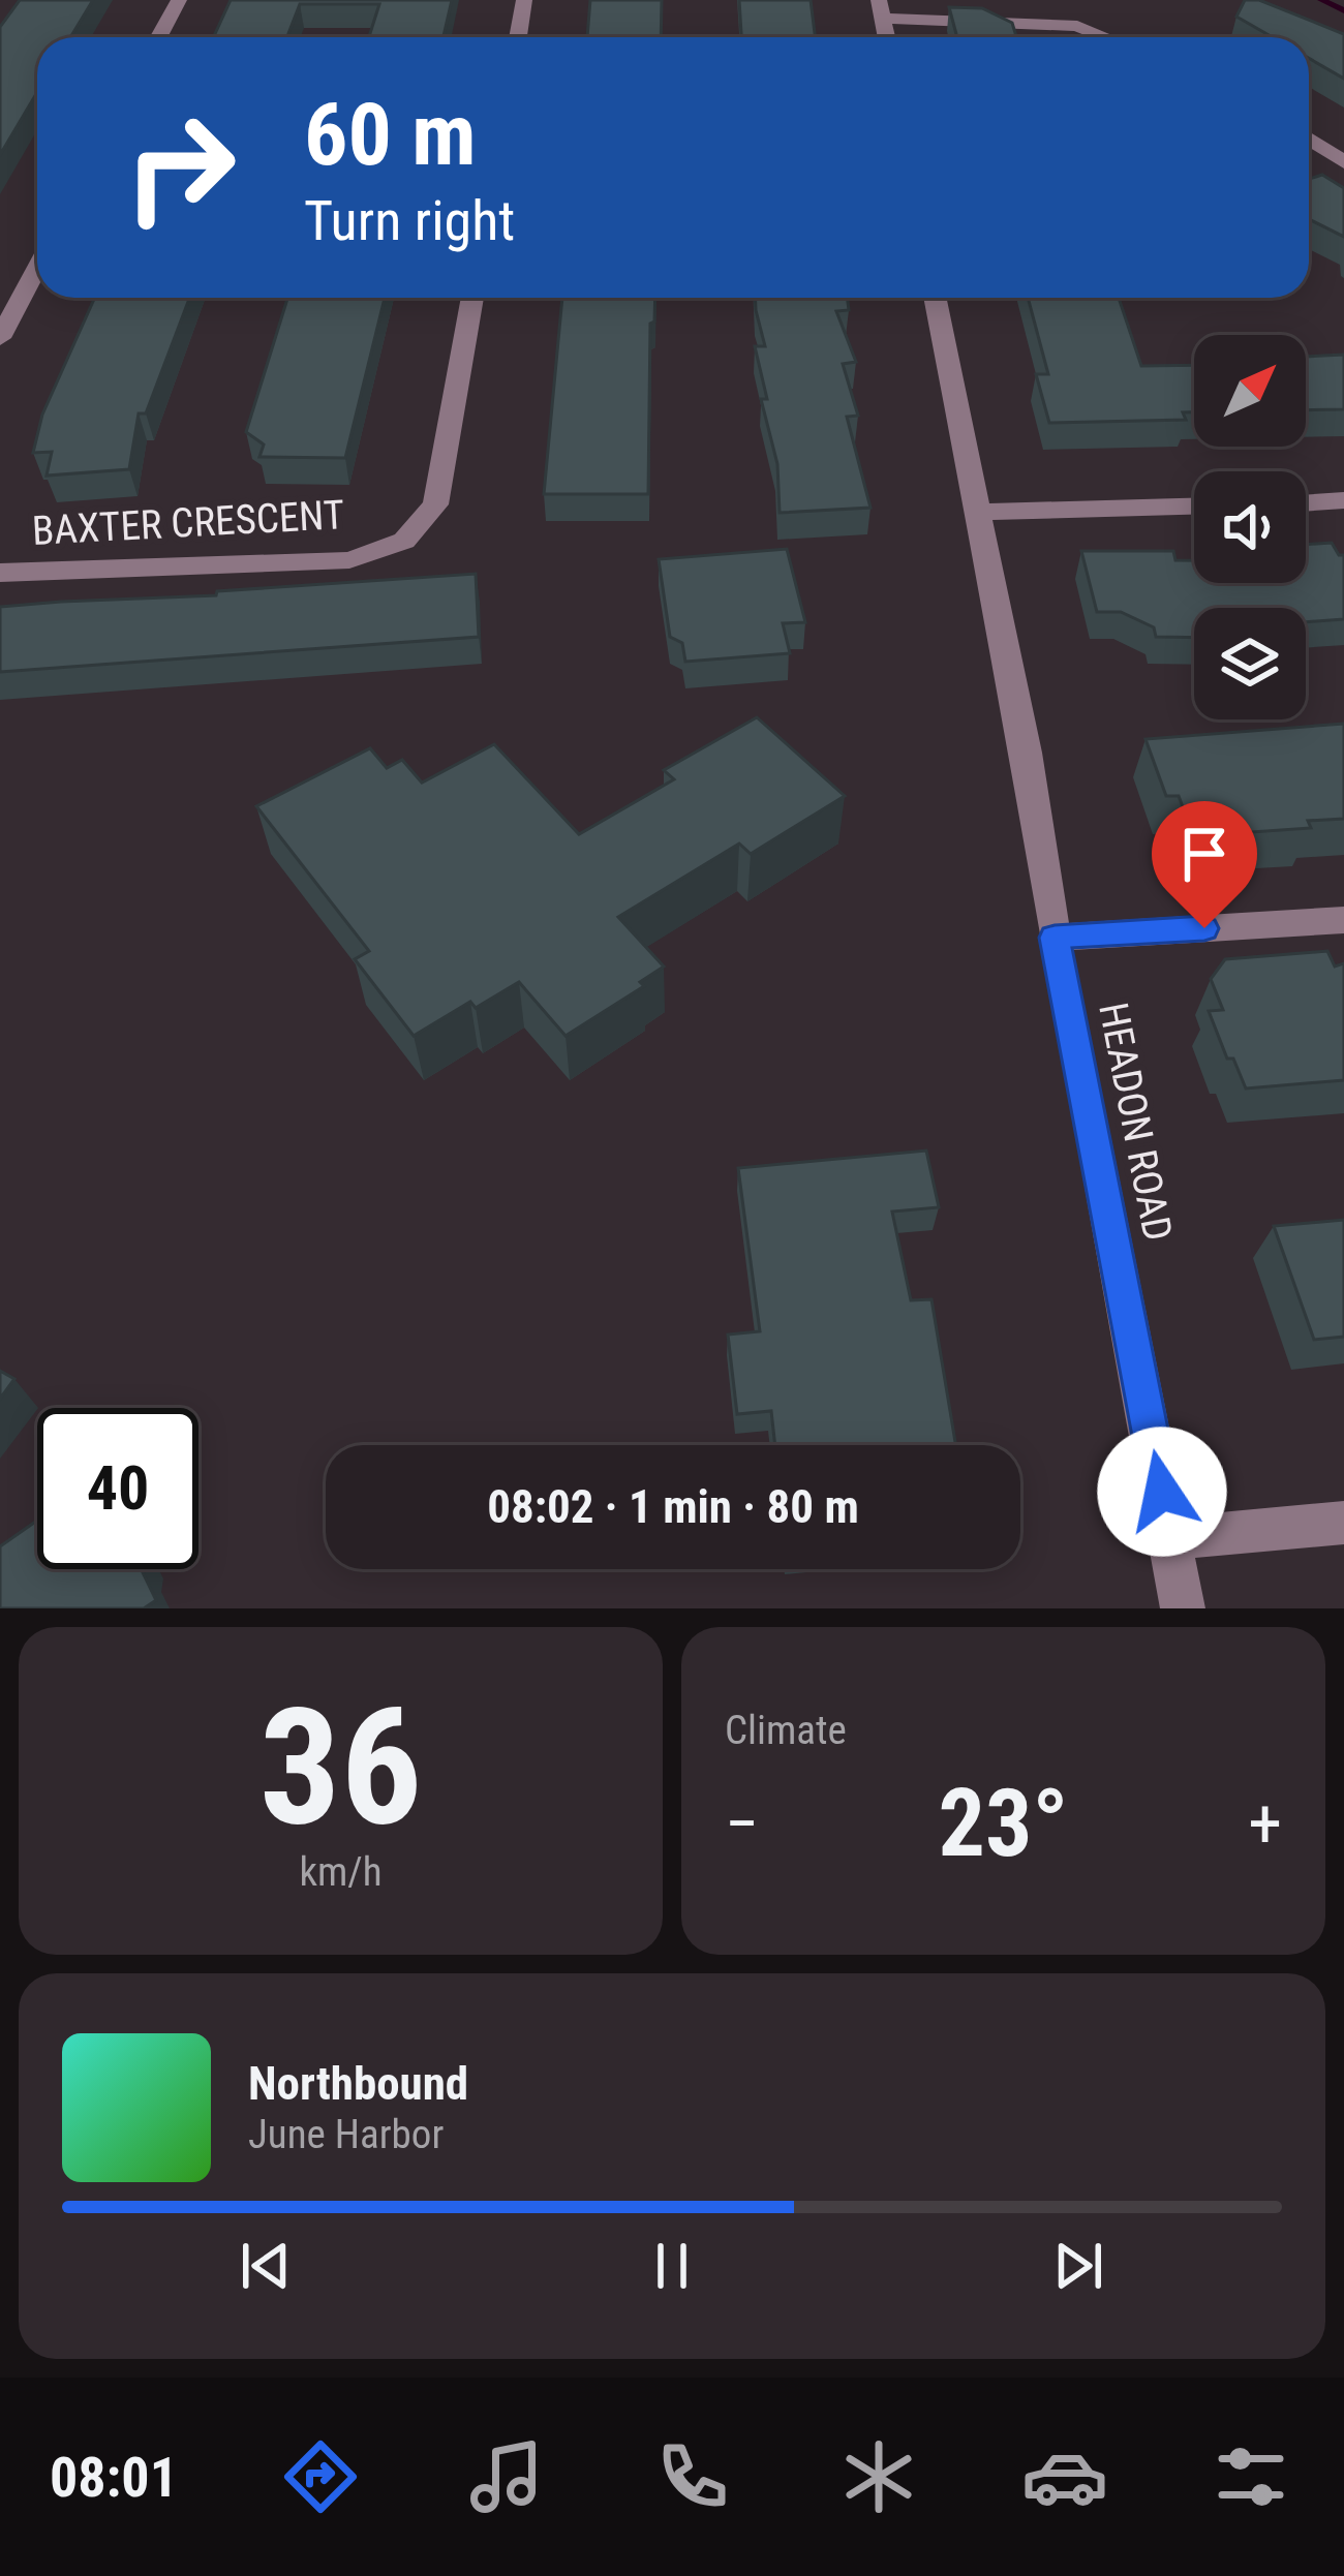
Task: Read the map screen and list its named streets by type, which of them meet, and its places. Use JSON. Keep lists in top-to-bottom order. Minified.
{"streets":{"street":["BAXTER CRESCENT","HEADON ROAD"]},"north":"top right","page":{"turn":["60 m","Turn right"],"limit":"40","trip":"08:02 · 1 min · 80 m","tile":[["36","km/h"],"Climate"],"heat":["−","23°","+"],"song":["Northbound","June Harbor"],"tabs":"08:01"}}
